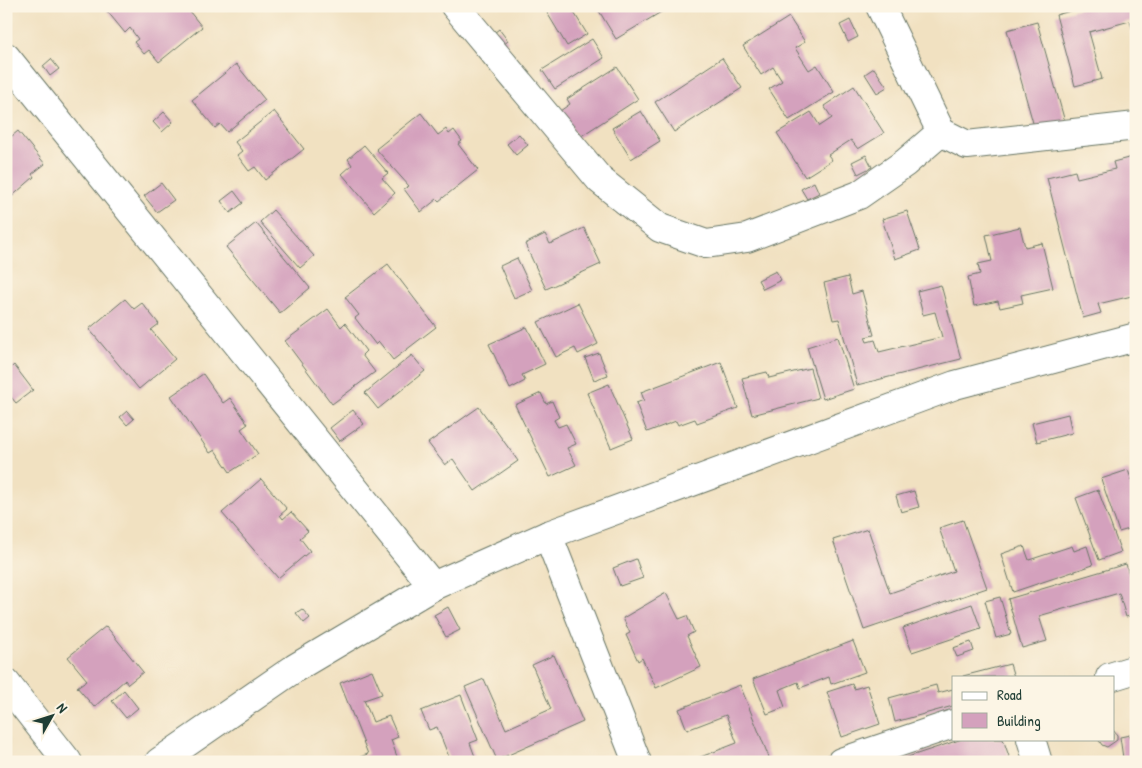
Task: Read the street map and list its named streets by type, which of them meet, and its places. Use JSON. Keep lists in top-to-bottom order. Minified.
{"legend":["Road","Building"],"north":"top right"}
